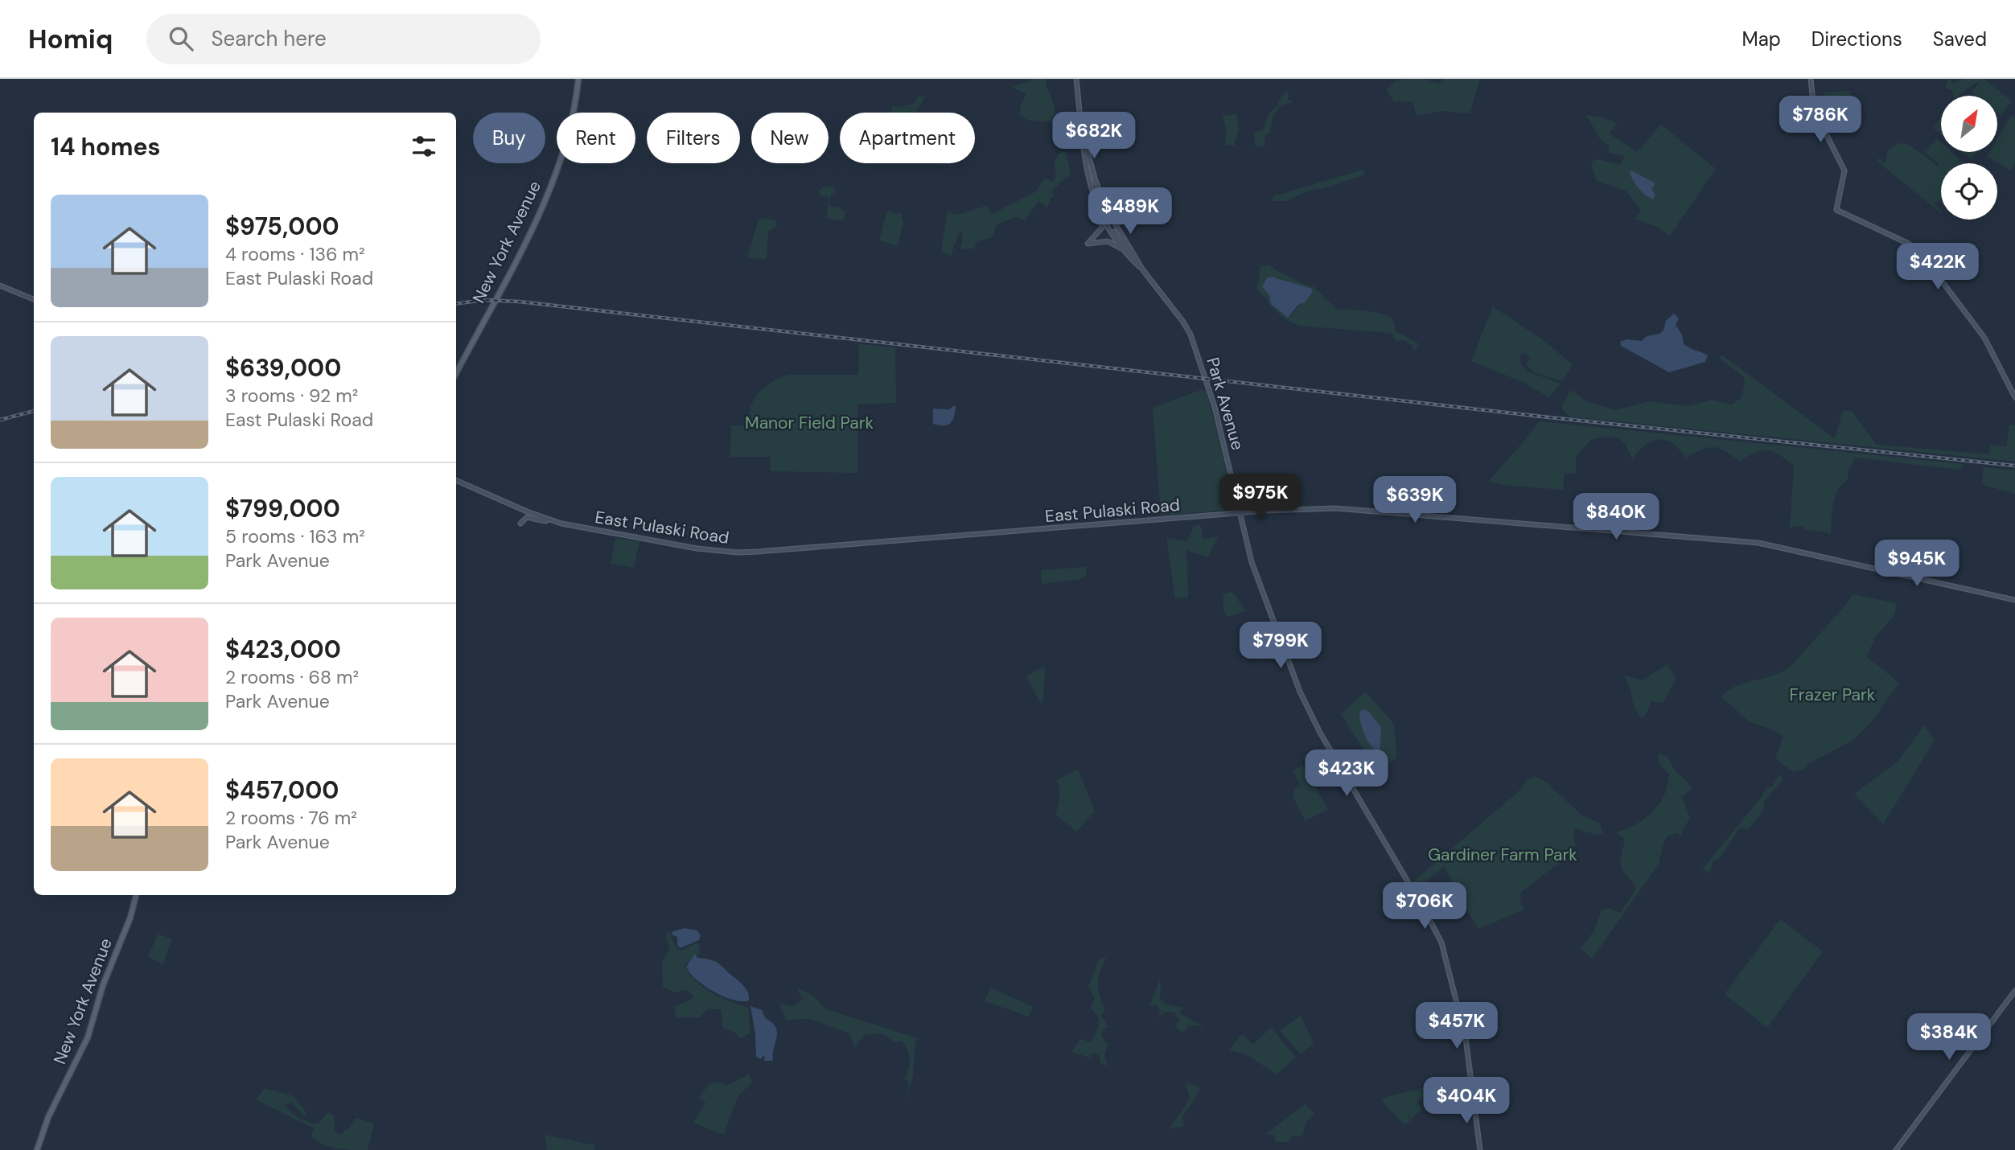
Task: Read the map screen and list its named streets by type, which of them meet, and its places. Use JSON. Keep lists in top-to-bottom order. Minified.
{"streets":{"main road":["New York Avenue","Park Avenue","East Pulaski Road"]},"crossings":[["Park Avenue","East Pulaski Road"]],"parks":["Manor Field Park","Frazer Park","Gardiner Farm Park"],"north":"top right","page":{"header":"Homiq","search":"Search here","nav":["Map","Directions","Saved"],"price":["$786K","$682K","$489K","$422K","$975K","$639K","$840K","$945K","$799K","$423K","$706K","$457K","$384K","$404K"],"chip":["Buy","Rent","Filters","New","Apartment"],"heading":"14 homes","list":[{"name":"$975,000","note":"4 rooms · 136 m² · East Pulaski Road"},{"name":"$639,000","note":"3 rooms · 92 m² · East Pulaski Road"},{"name":"$799,000","note":"5 rooms · 163 m² · Park Avenue"},{"name":"$423,000","note":"2 rooms · 68 m² · Park Avenue"},{"name":"$457,000","note":"2 rooms · 76 m² · Park Avenue"}]}}
